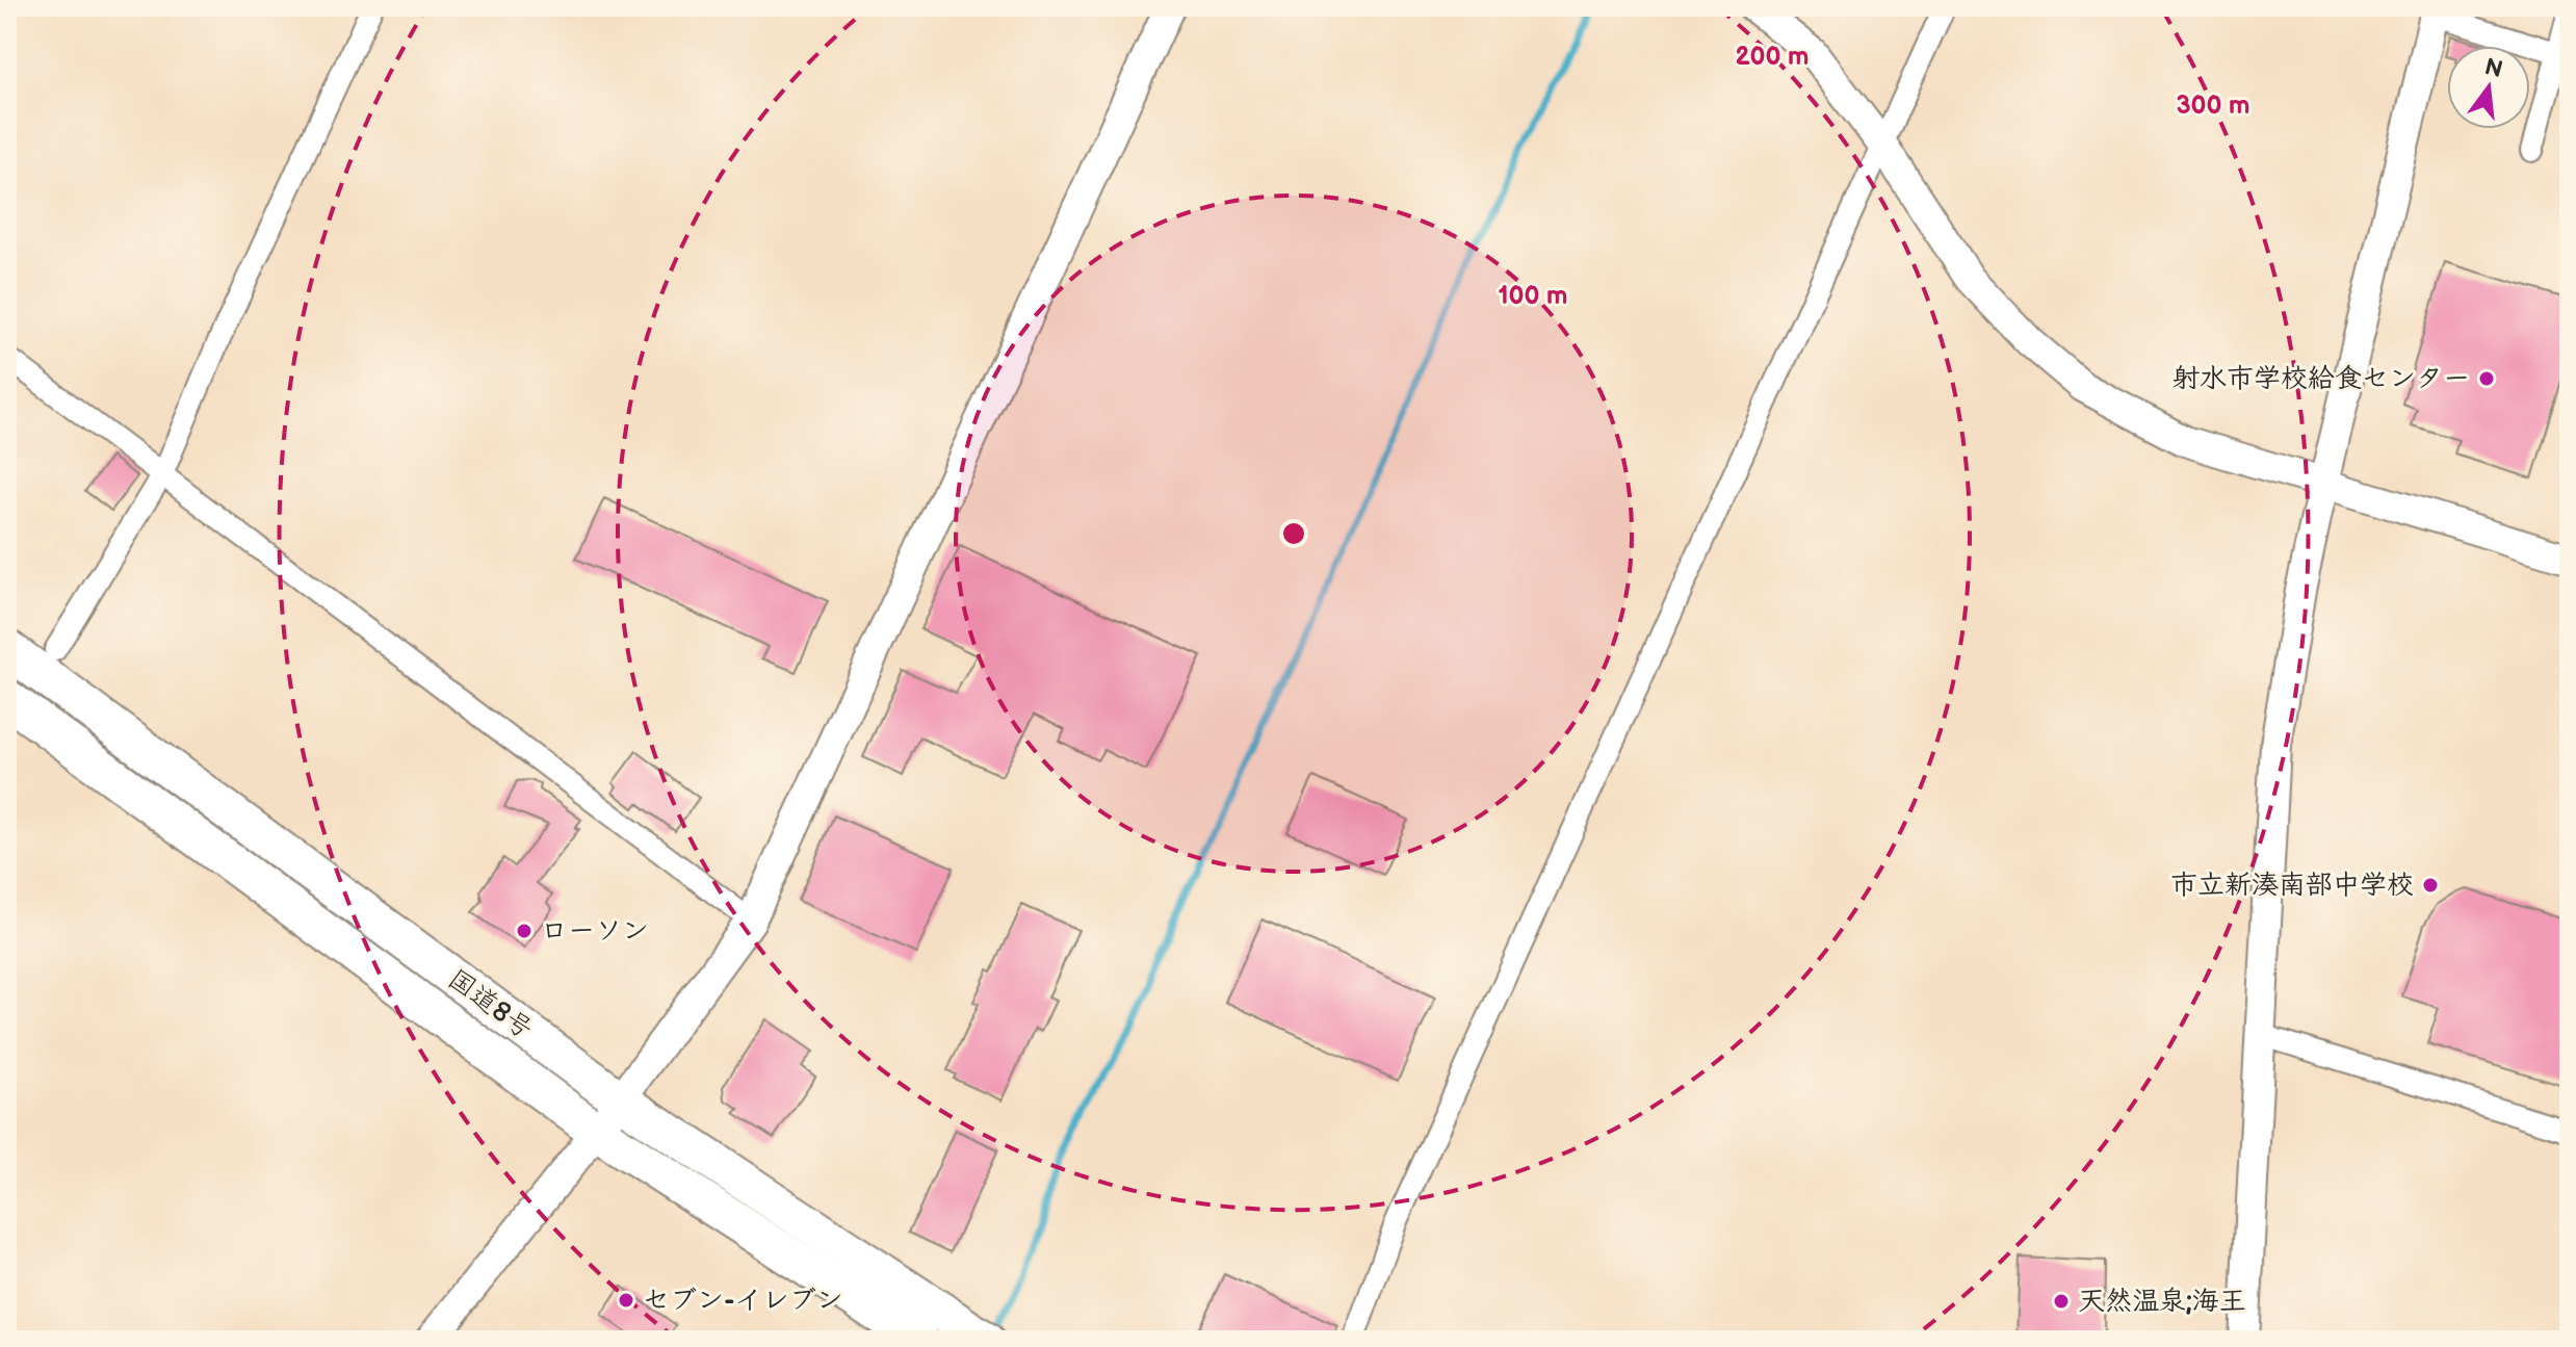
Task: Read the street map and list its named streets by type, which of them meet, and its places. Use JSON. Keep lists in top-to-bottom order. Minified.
{"streets":{"highway":["国道8号"]},"places":["射水市学校給食センター","市立新湊南部中学校","ローソン","セブン-イレブン","天然温泉;海王"],"north":"top","rings":["200 m","300 m","100 m"]}
